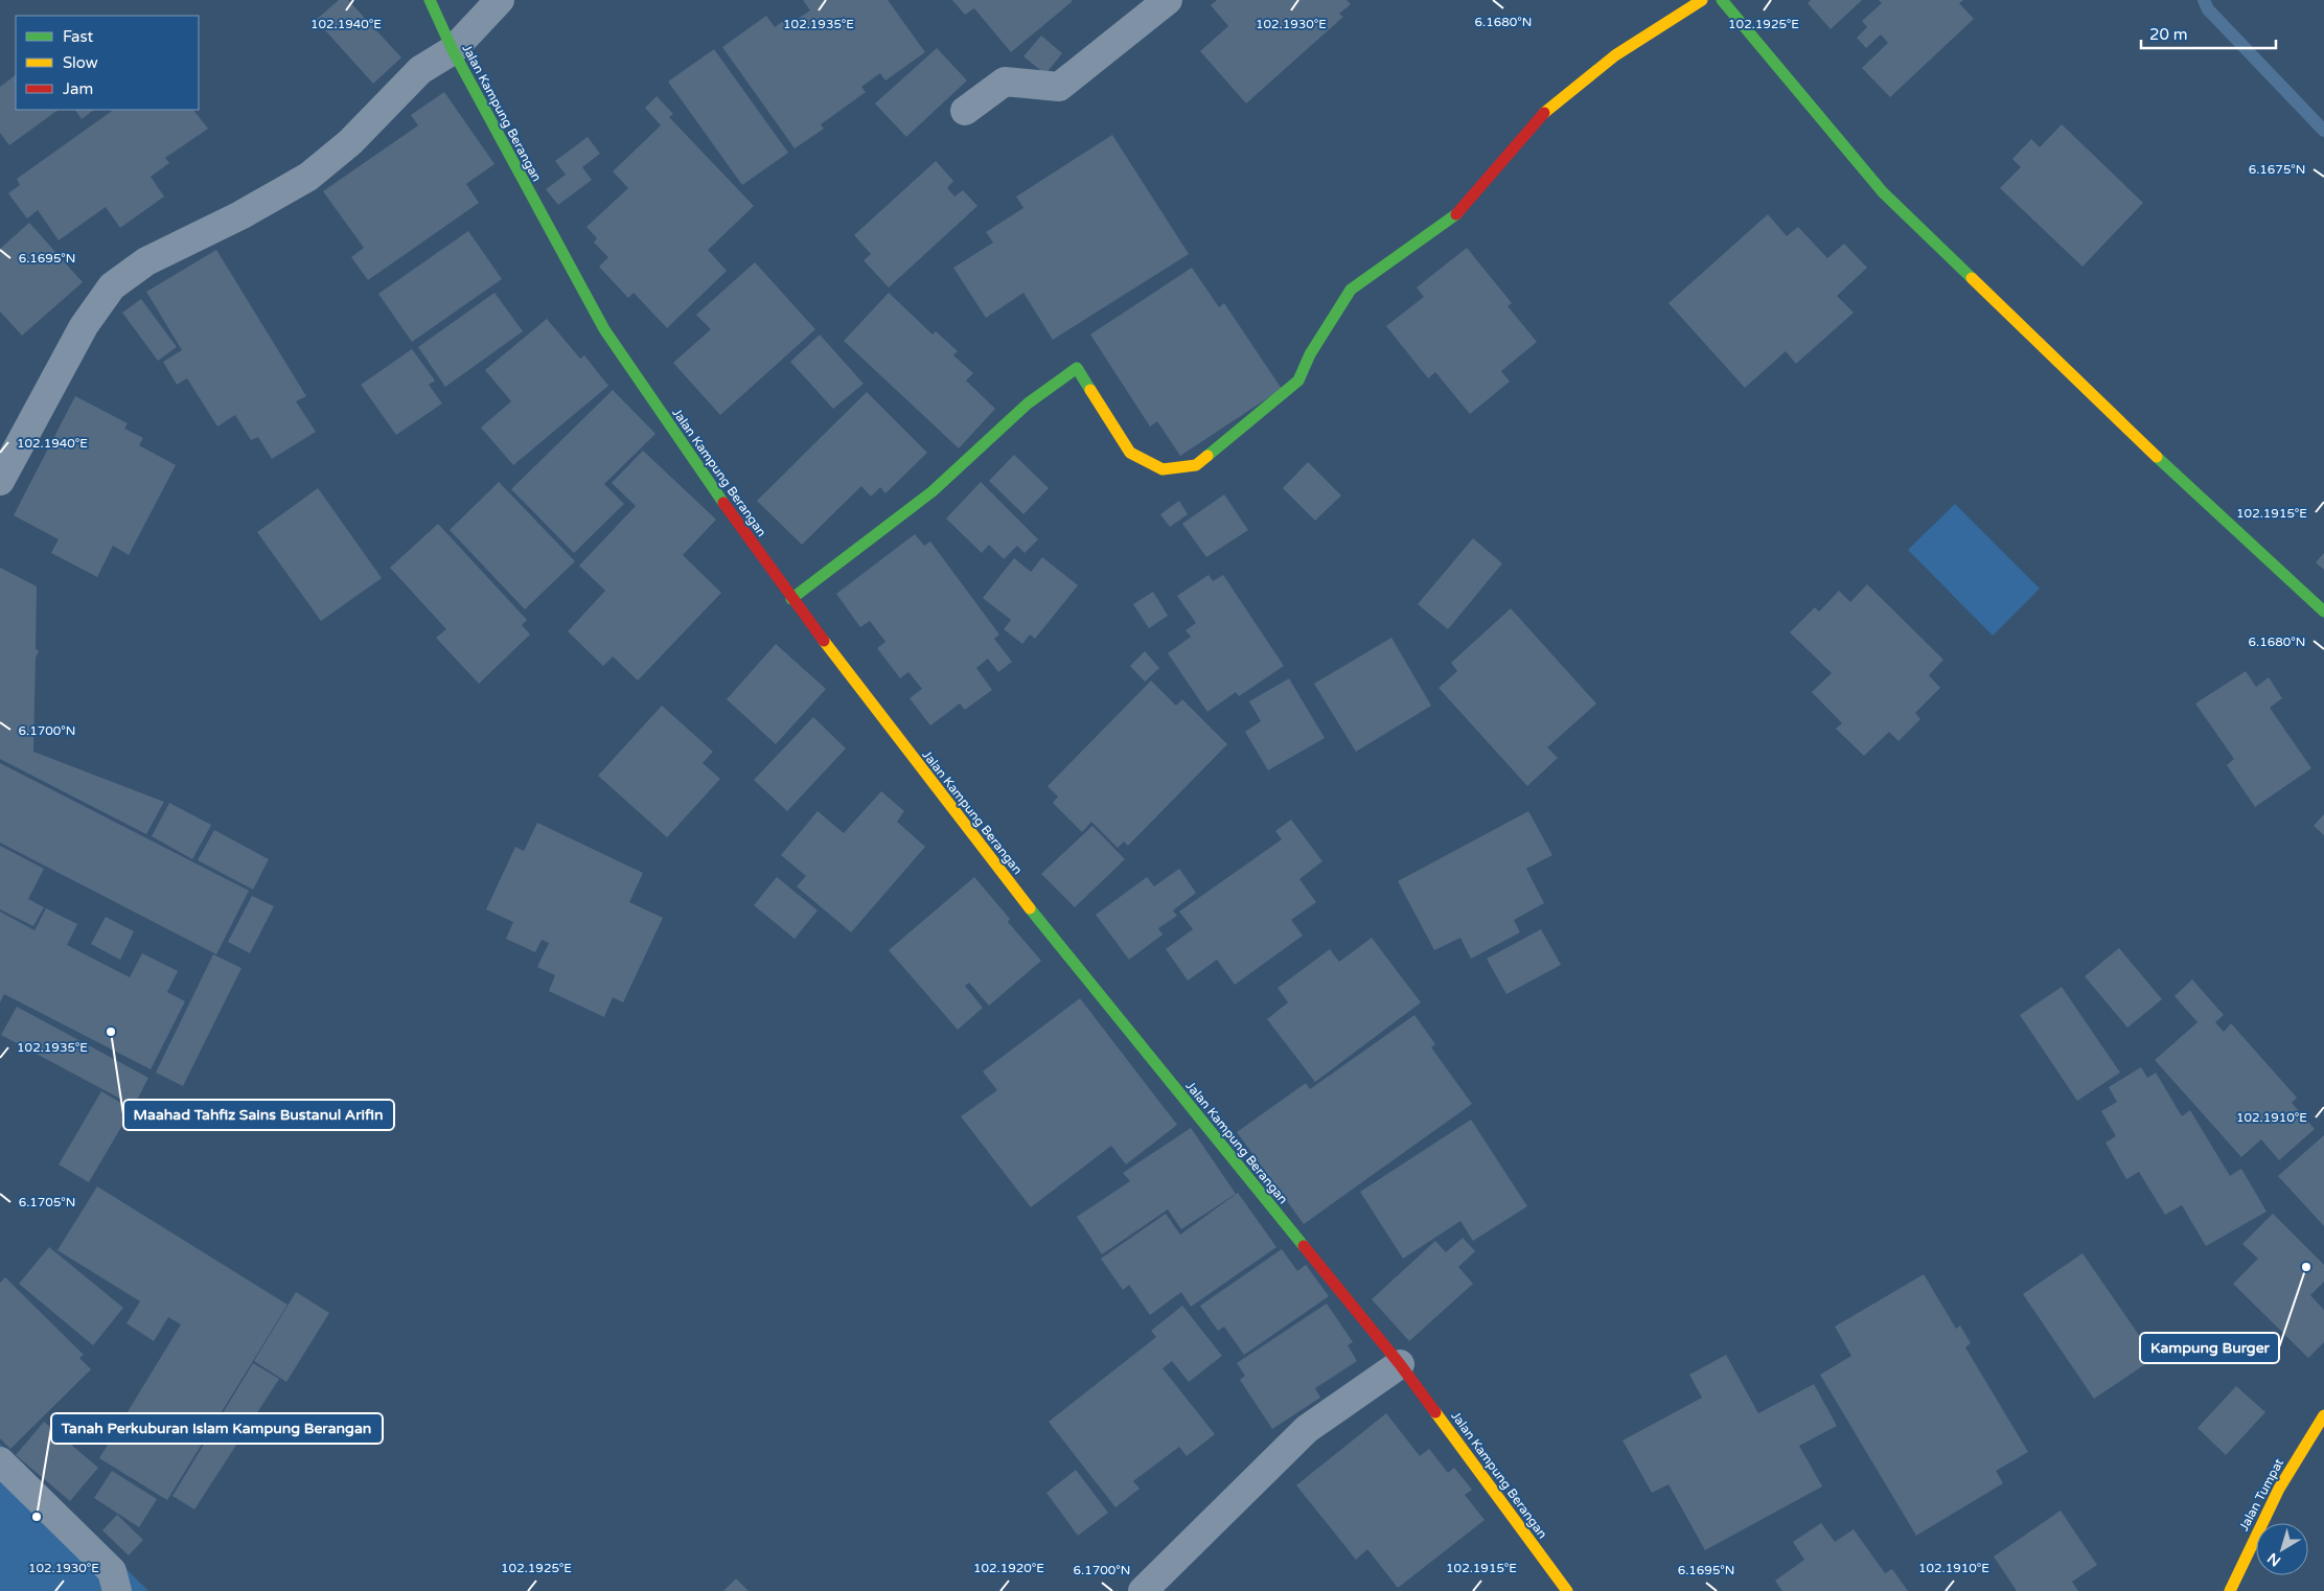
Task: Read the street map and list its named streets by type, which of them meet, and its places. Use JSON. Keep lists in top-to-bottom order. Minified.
{"streets":{"street":["Jalan Kampung Berangan","Jalan Tumpat"]},"places":["Maahad Tahfiz Sains Bustanul Arifin","Kampung Burger","Tanah Perkuburan Islam Kampung Berangan"],"legend":["Fast","Slow","Jam"],"scale_bar":"20 m","north":"bottom left","coordinates":["6.1680°N","102.1940°E","102.1935°E","102.1930°E","102.1925°E","6.1675°N","6.1695°N","102.1915°E","6.1700°N","102.1910°E","6.1705°N","102.1920°E"]}
